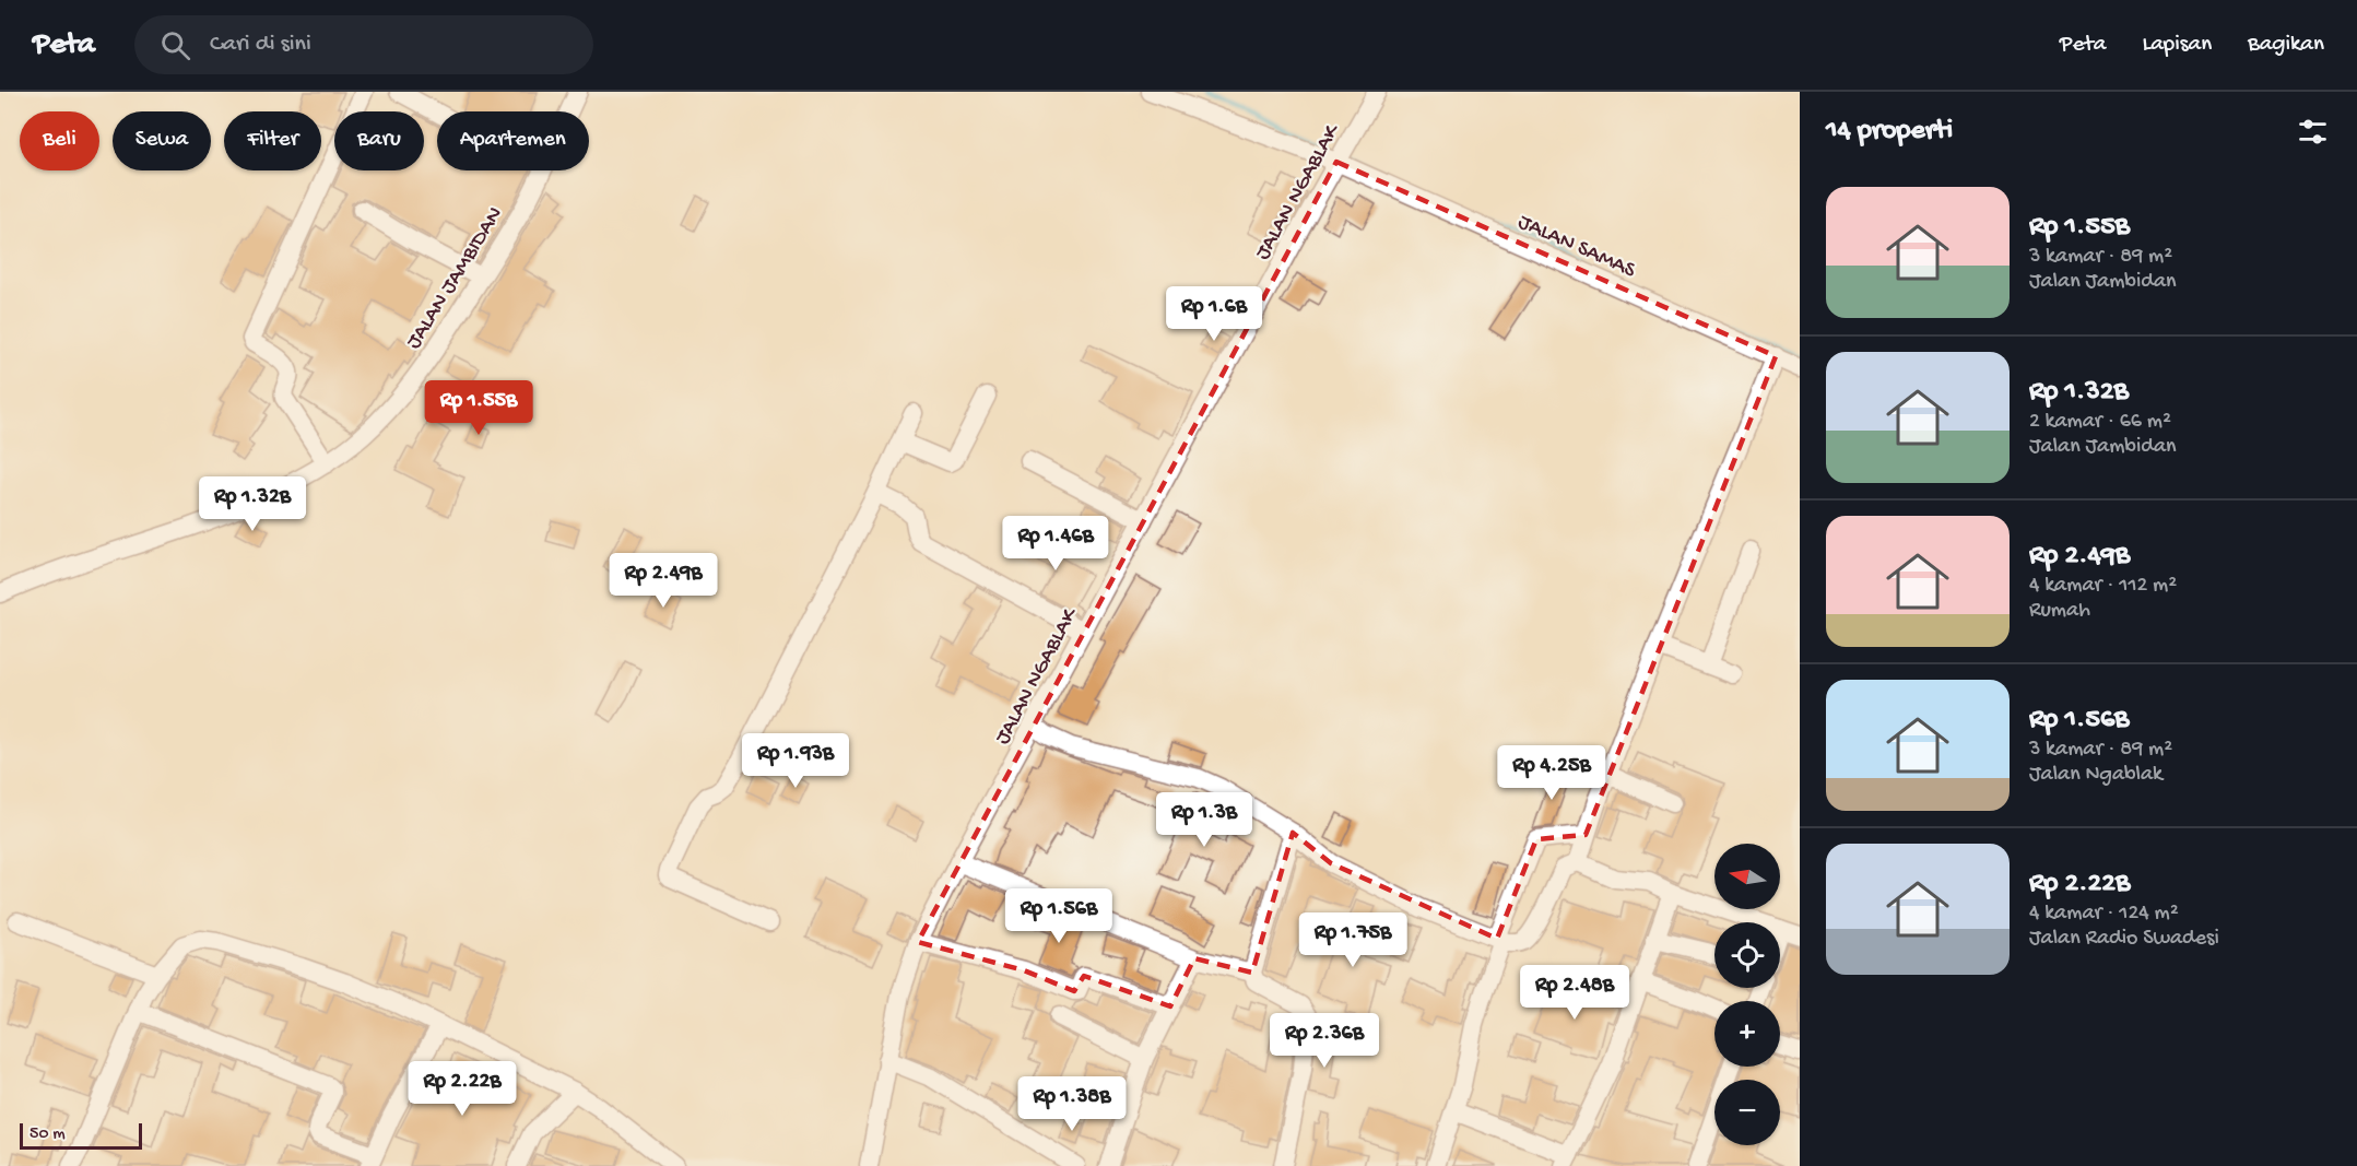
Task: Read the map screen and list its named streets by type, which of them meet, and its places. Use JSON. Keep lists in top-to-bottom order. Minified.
{"streets":{"street":["JALAN NGABLAK","JALAN SAMAS","JALAN JAMBIDAN"]},"crossings":[["JALAN NGABLAK","JALAN SAMAS"]],"scale_bar":"50 m","north":"left","page":{"header":"Peta","search":"Cari di sini","nav":["Peta","Lapisan","Bagikan"],"heading":"14 properti","chip":["Beli","Sewa","Filter","Baru","Apartemen"],"list":[{"name":"Rp 1.55B","note":"3 kamar · 89 m² · Jalan Jambidan"},{"name":"Rp 1.32B","note":"2 kamar · 66 m² · Jalan Jambidan"},{"name":"Rp 2.49B","note":"4 kamar · 112 m² · Rumah"},{"name":"Rp 1.56B","note":"3 kamar · 89 m² · Jalan Ngablak"},{"name":"Rp 2.22B","note":"4 kamar · 124 m² · Jalan Radio Swadesi"}],"price":["Rp 1.6B","Rp 1.55B","Rp 1.32B","Rp 1.46B","Rp 2.49B","Rp 1.93B","Rp 4.25B","Rp 1.3B","Rp 1.56B","Rp 1.75B","Rp 2.48B","Rp 2.36B","Rp 2.22B","Rp 1.38B"],"map_buttons":["+","−"],"scale":"50 m"}}
